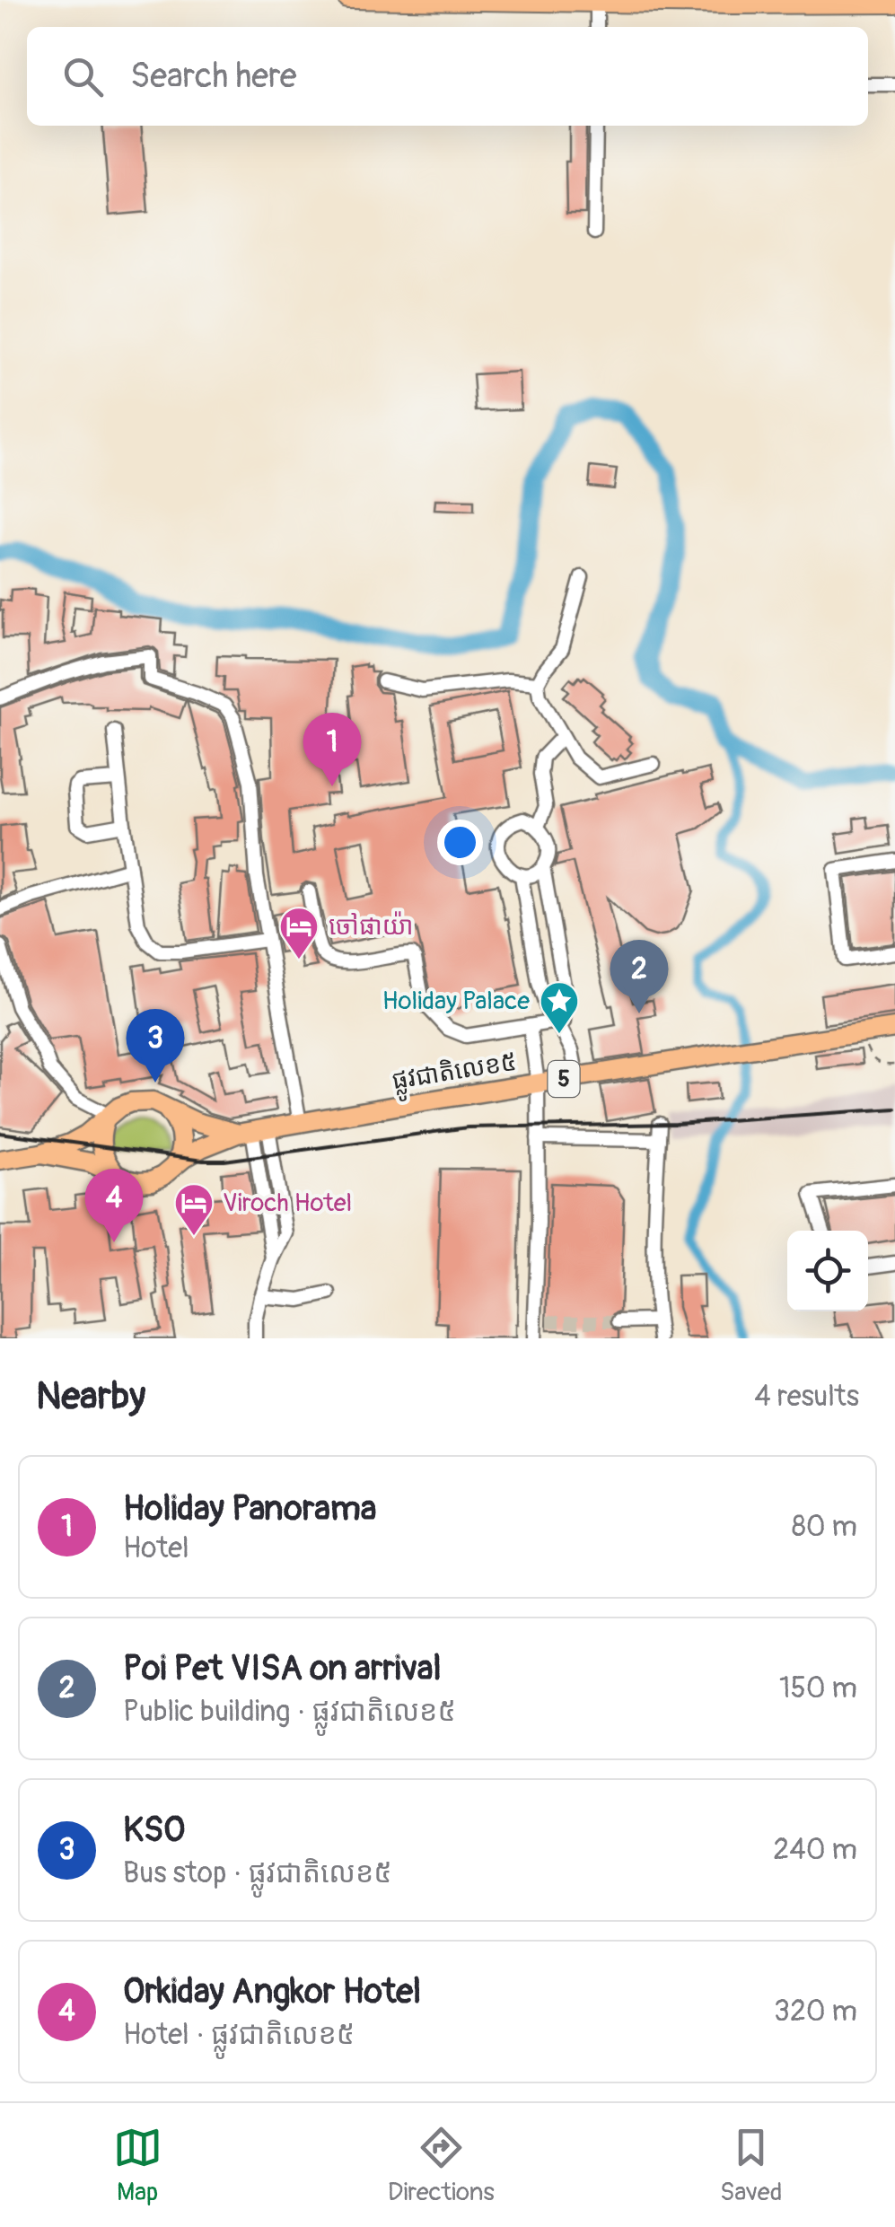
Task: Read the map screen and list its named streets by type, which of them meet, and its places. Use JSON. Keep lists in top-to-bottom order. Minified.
{"streets":{"highway":["ផ្លូវជាតិលេខ៥","5"]},"places":{"hotel":["ចៅផាយ៉ា","Viroch Hotel"],"place":["Holiday Palace"]},"page":{"search":"Search here","pins":["1","2","3","4"],"heading":["Nearby","4 results"],"list":[{"mark":"1","name":"Holiday Panorama","note":"Hotel","value":"80 m"},{"mark":"2","name":"Poi Pet VISA on arrival","note":"Public building · ផ្លូវជាតិលេខ៥","value":"150 m"},{"mark":"3","name":"KSO","note":"Bus stop · ផ្លូវជាតិលេខ៥","value":"240 m"},{"mark":"4","name":"Orkiday Angkor Hotel","note":"Hotel · ផ្លូវជាតិលេខ៥","value":"320 m"}],"nav":["Map","Directions","Saved"]}}
